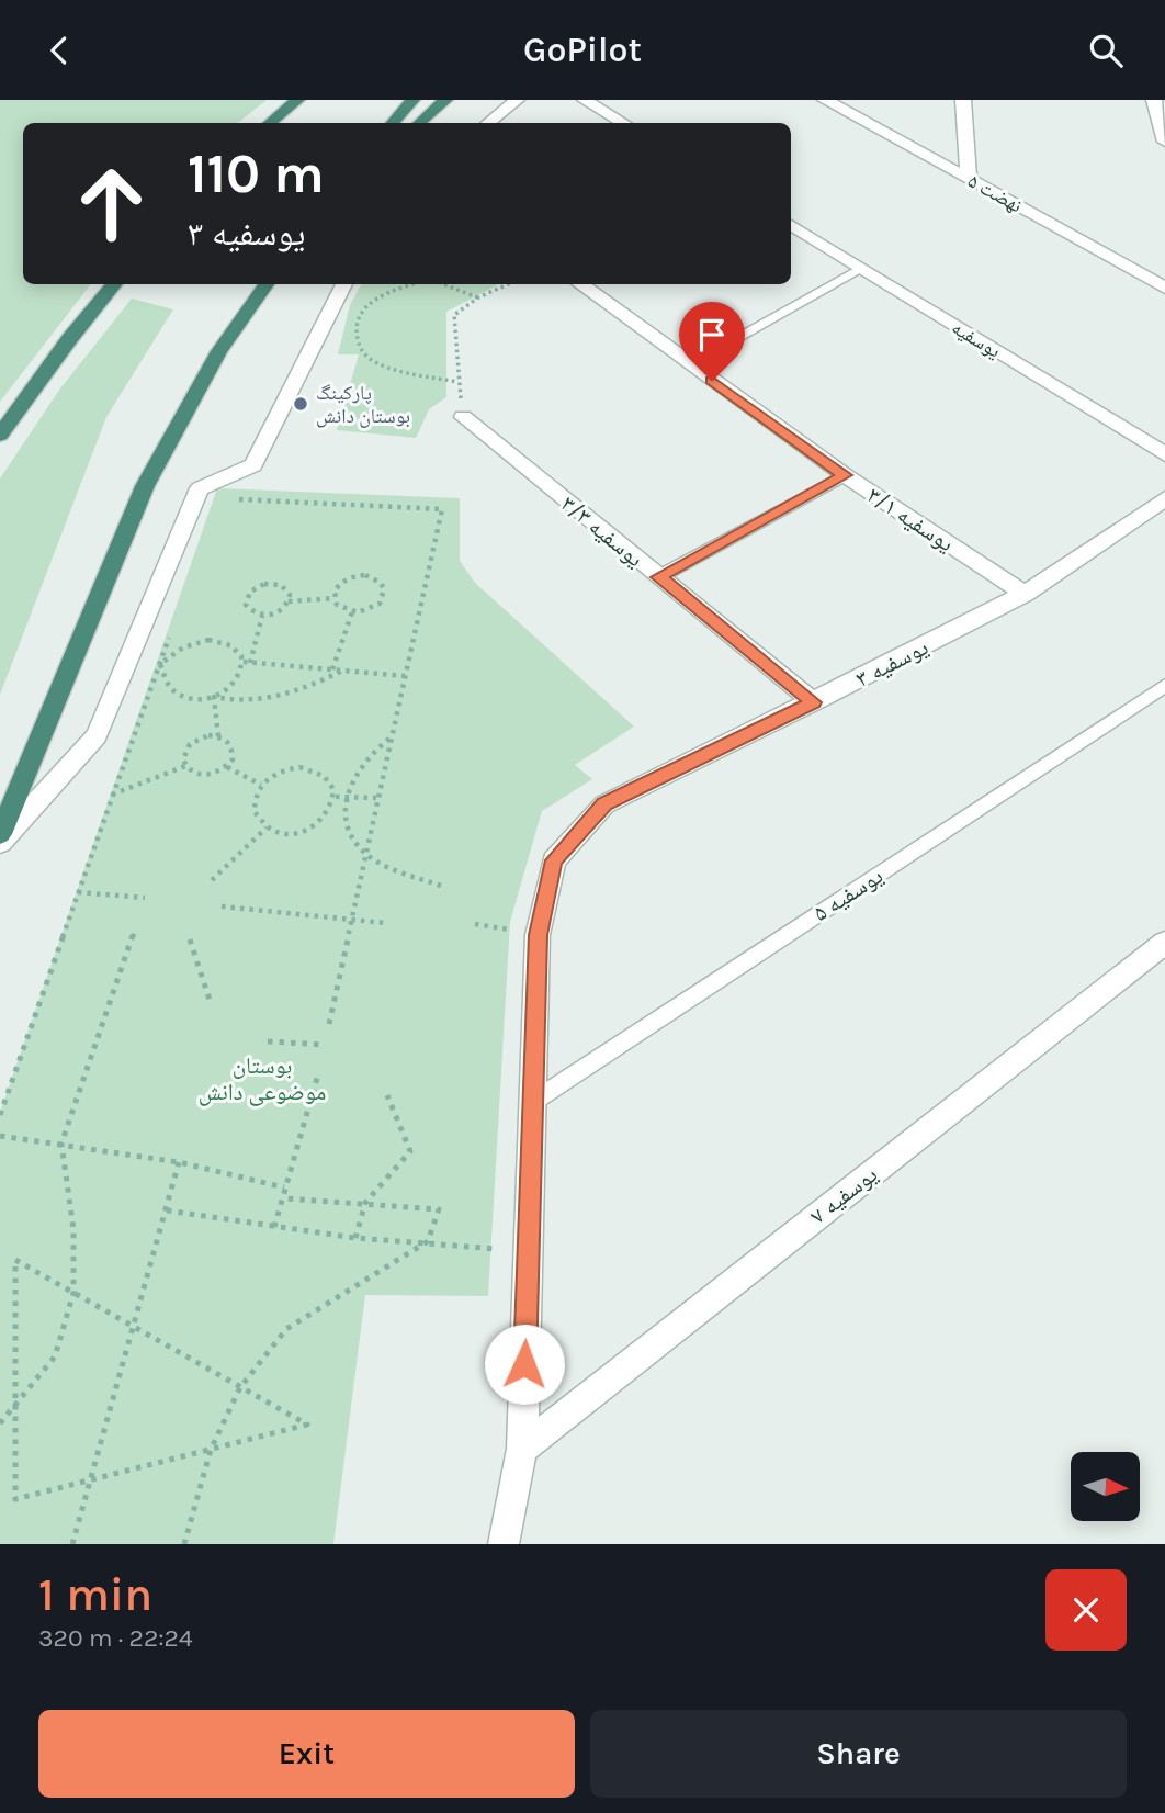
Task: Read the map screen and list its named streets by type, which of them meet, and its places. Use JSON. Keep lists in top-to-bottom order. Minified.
{"streets":{"street":["نهضت ۵","یوسفیه","یوسفیه ۳/۱","یوسفیه ۳/۳","یوسفیه ۳","یوسفیه ۷"],"lane":["یوسفیه ۵"]},"crossings":[["یوسفیه ۳/۱","یوسفیه ۳"],["یوسفیه ۳/۳","یوسفیه ۳"],["یوسفیه ۳","یوسفیه ۵"]],"parks":["بوستان موضوعی دانش"],"places":["پارکینگ بوستان دانش"],"north":"right","page":{"header":"GoPilot","turn":["110 m","یوسفیه ۳"],"heading":["1 min","320 m · 22:24"],"buttons":["Exit","Share"]}}
